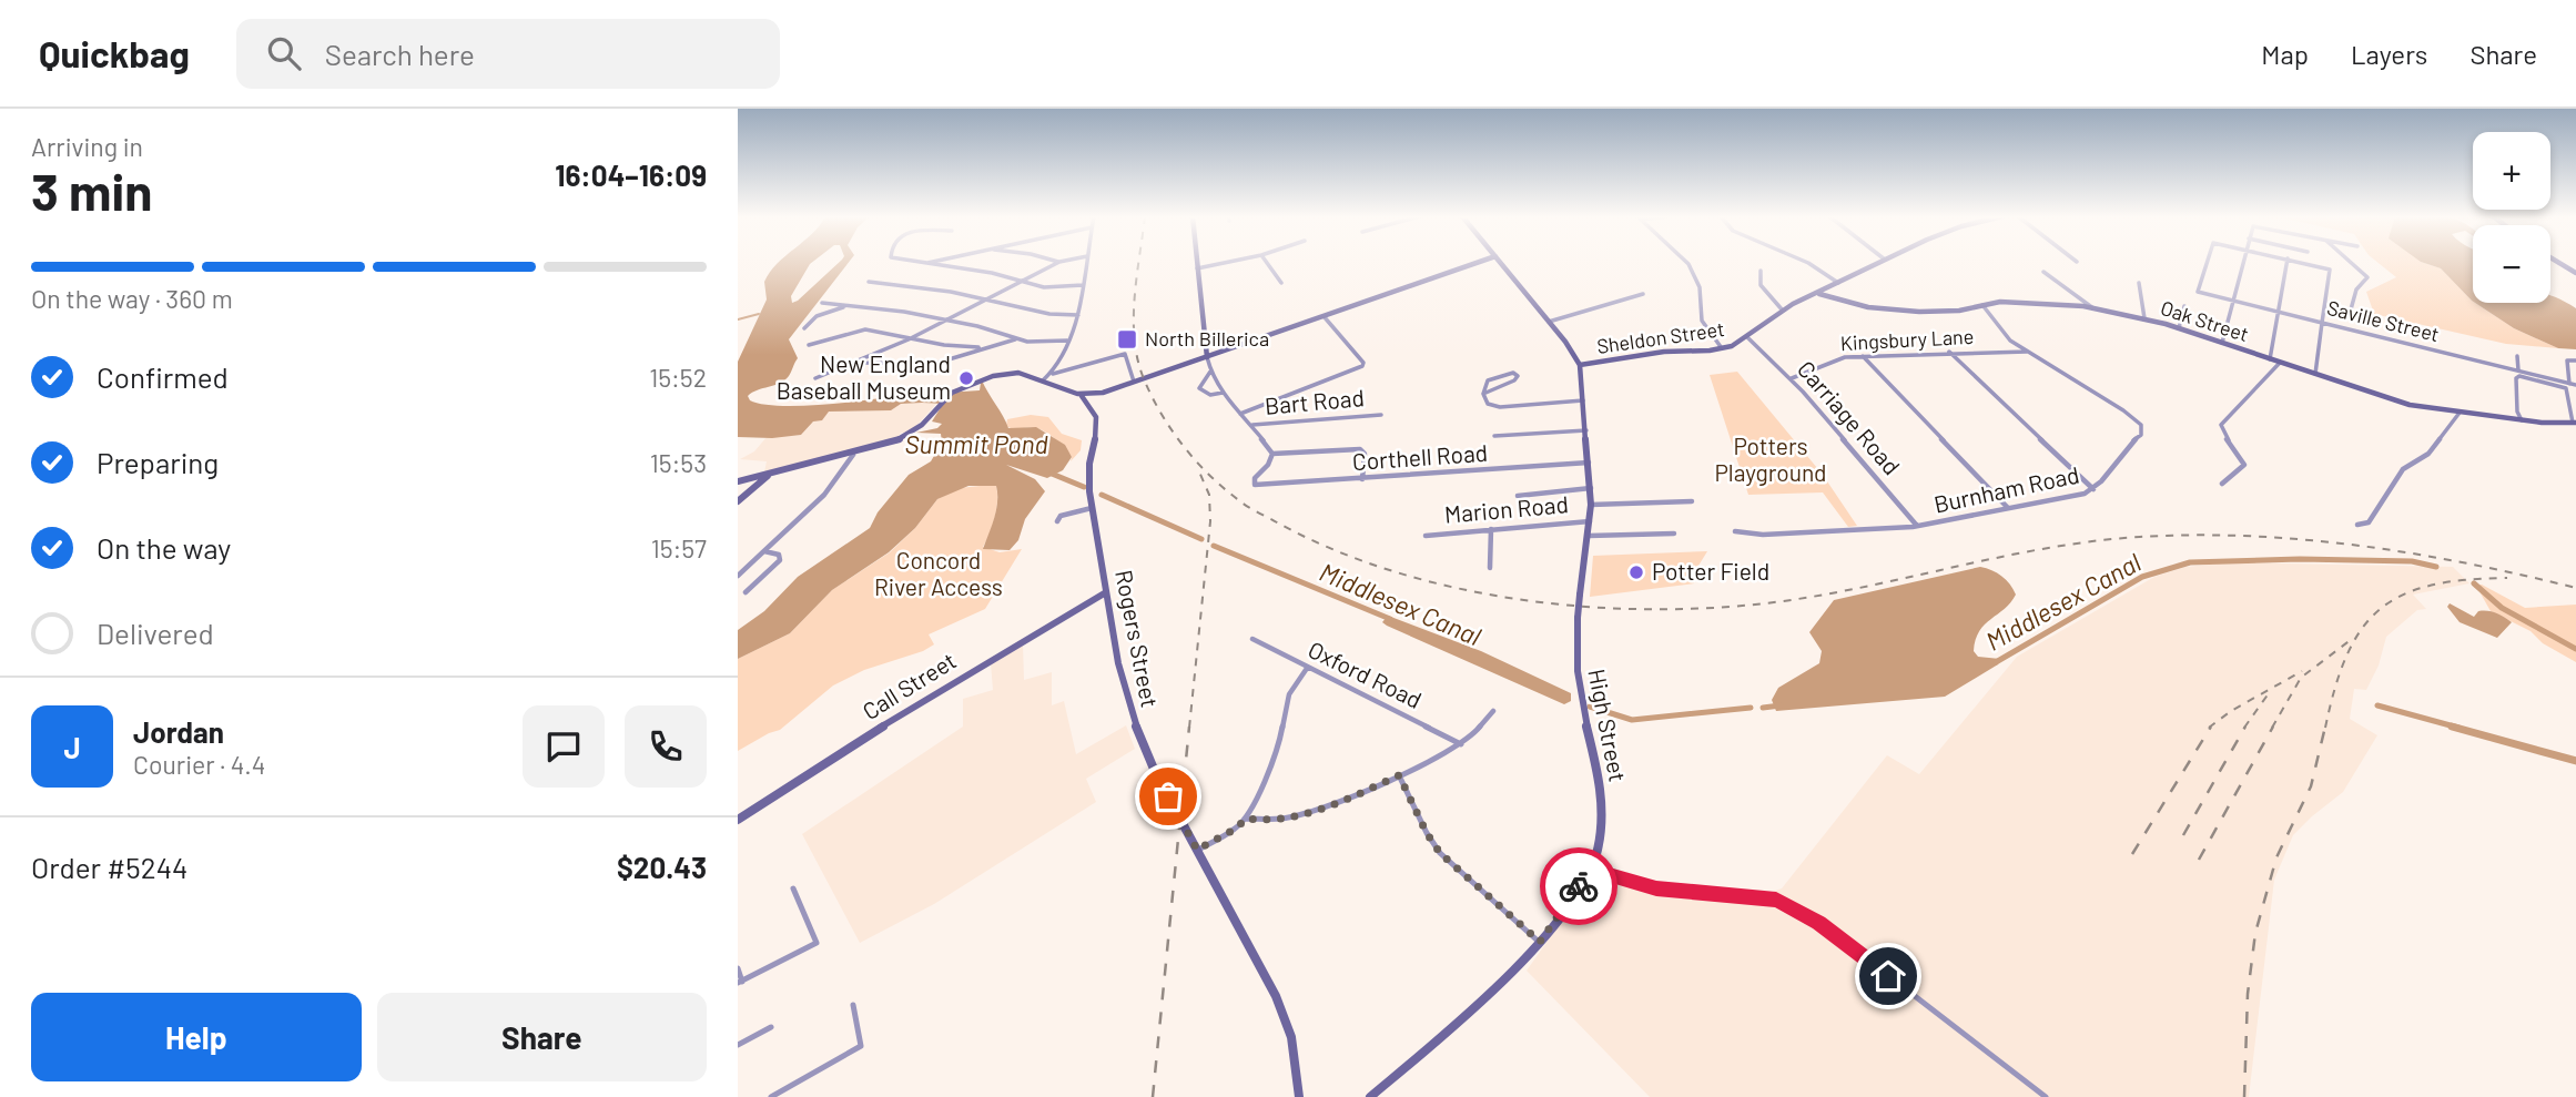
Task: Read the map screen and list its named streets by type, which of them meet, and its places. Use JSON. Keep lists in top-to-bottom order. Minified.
{"streets":{"main road":["Oak Street","Sheldon Street","Rogers Street","Call Street","High Street"],"street":["Saville Street","Kingsbury Lane","Bart Road","Carriage Road","Corthell Road","Burnham Road","Marion Road","Oxford Road"]},"crossings":[["Oak Street","Sheldon Street"],["Oak Street","Burnham Road"],["Sheldon Street","Carriage Road"],["Sheldon Street","High Street"],["Kingsbury Lane","Carriage Road"],["Kingsbury Lane","Burnham Road"],["Carriage Road","Burnham Road"],["Corthell Road","High Street"],["Marion Road","High Street"],["Rogers Street","Call Street"]],"water":["Summit Pond","Middlesex Canal"],"parks":["Potters Playground","Concord River Access"],"places":{"transit":["North Billerica"],"other":["New England Baseball Museum","Potter Field"]},"page":{"header":"Quickbag","search":"Search here","nav":["Map","Layers","Share"],"heading":["3 min","Arriving in","16:04–16:09"],"panel":["Jordan","Courier · 4.4","Order #5244","$20.43"],"map_buttons":["+","−"],"bar":"On the way · 360 m","list":[["Confirmed","15:52"],["Preparing","15:53"],["On the way","15:57"],"Delivered"],"round":"J","buttons":["Help","Share"]}}
